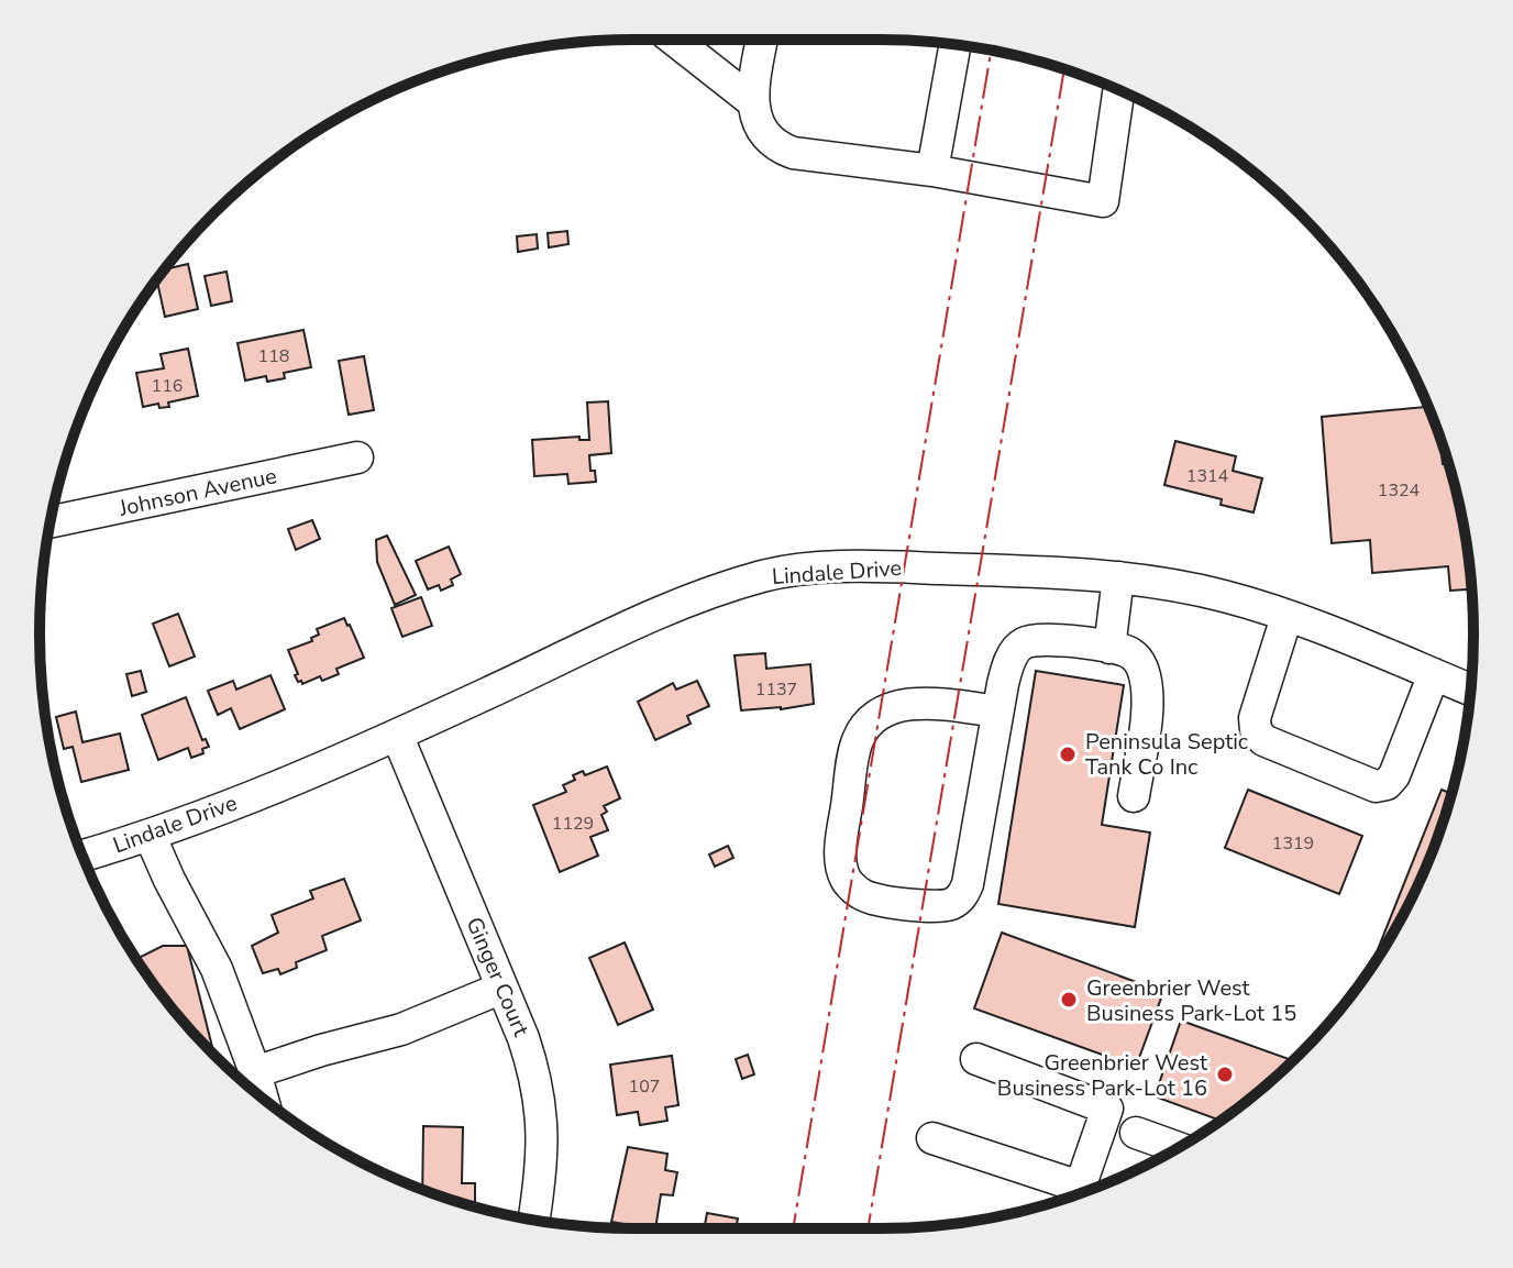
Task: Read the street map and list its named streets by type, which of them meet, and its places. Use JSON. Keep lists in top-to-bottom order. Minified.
{"streets":{"street":["Johnson Avenue","Lindale Drive","Ginger Court"]},"crossings":[["Lindale Drive","Ginger Court"]],"places":["Peninsula Septic Tank Co Inc","Greenbrier West Business Park-Lot 15","Greenbrier West Business Park-Lot 16"],"house_numbers":["118","116","1314","1324","1137","1129","1319","107"]}
